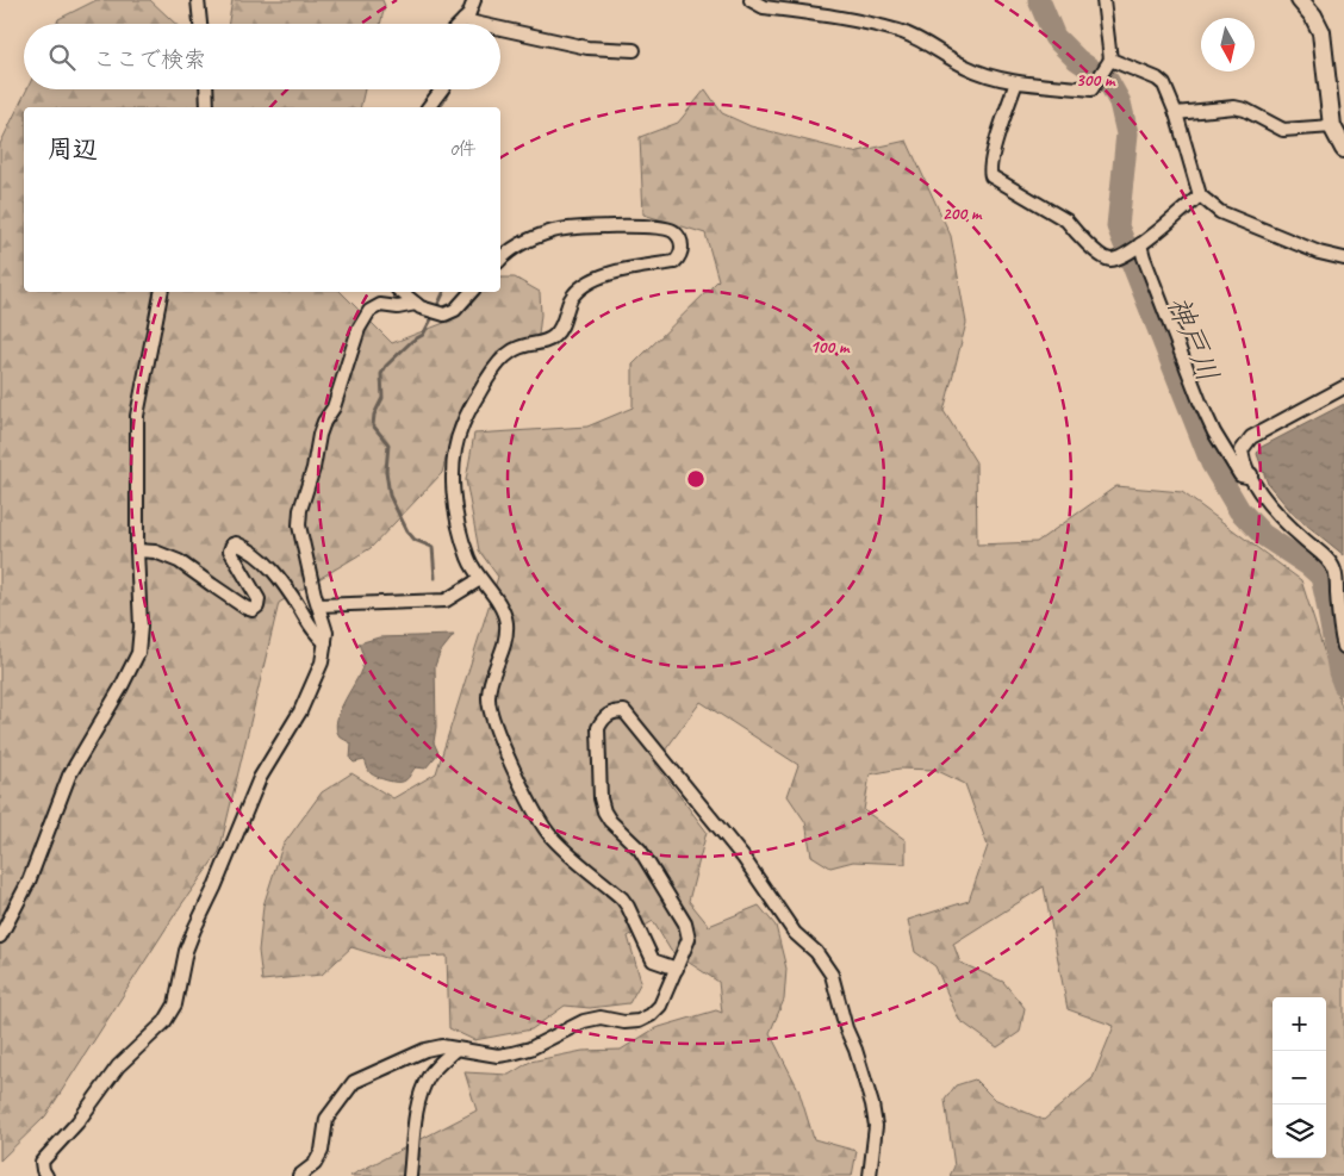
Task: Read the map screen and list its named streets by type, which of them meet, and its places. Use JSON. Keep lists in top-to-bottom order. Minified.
{"water":["神戸川"],"north":"bottom","page":{"search":"ここで検索","heading":["周辺","0件"],"map_buttons":["+","−"]},"rings":["300 m","200 m","100 m"]}
